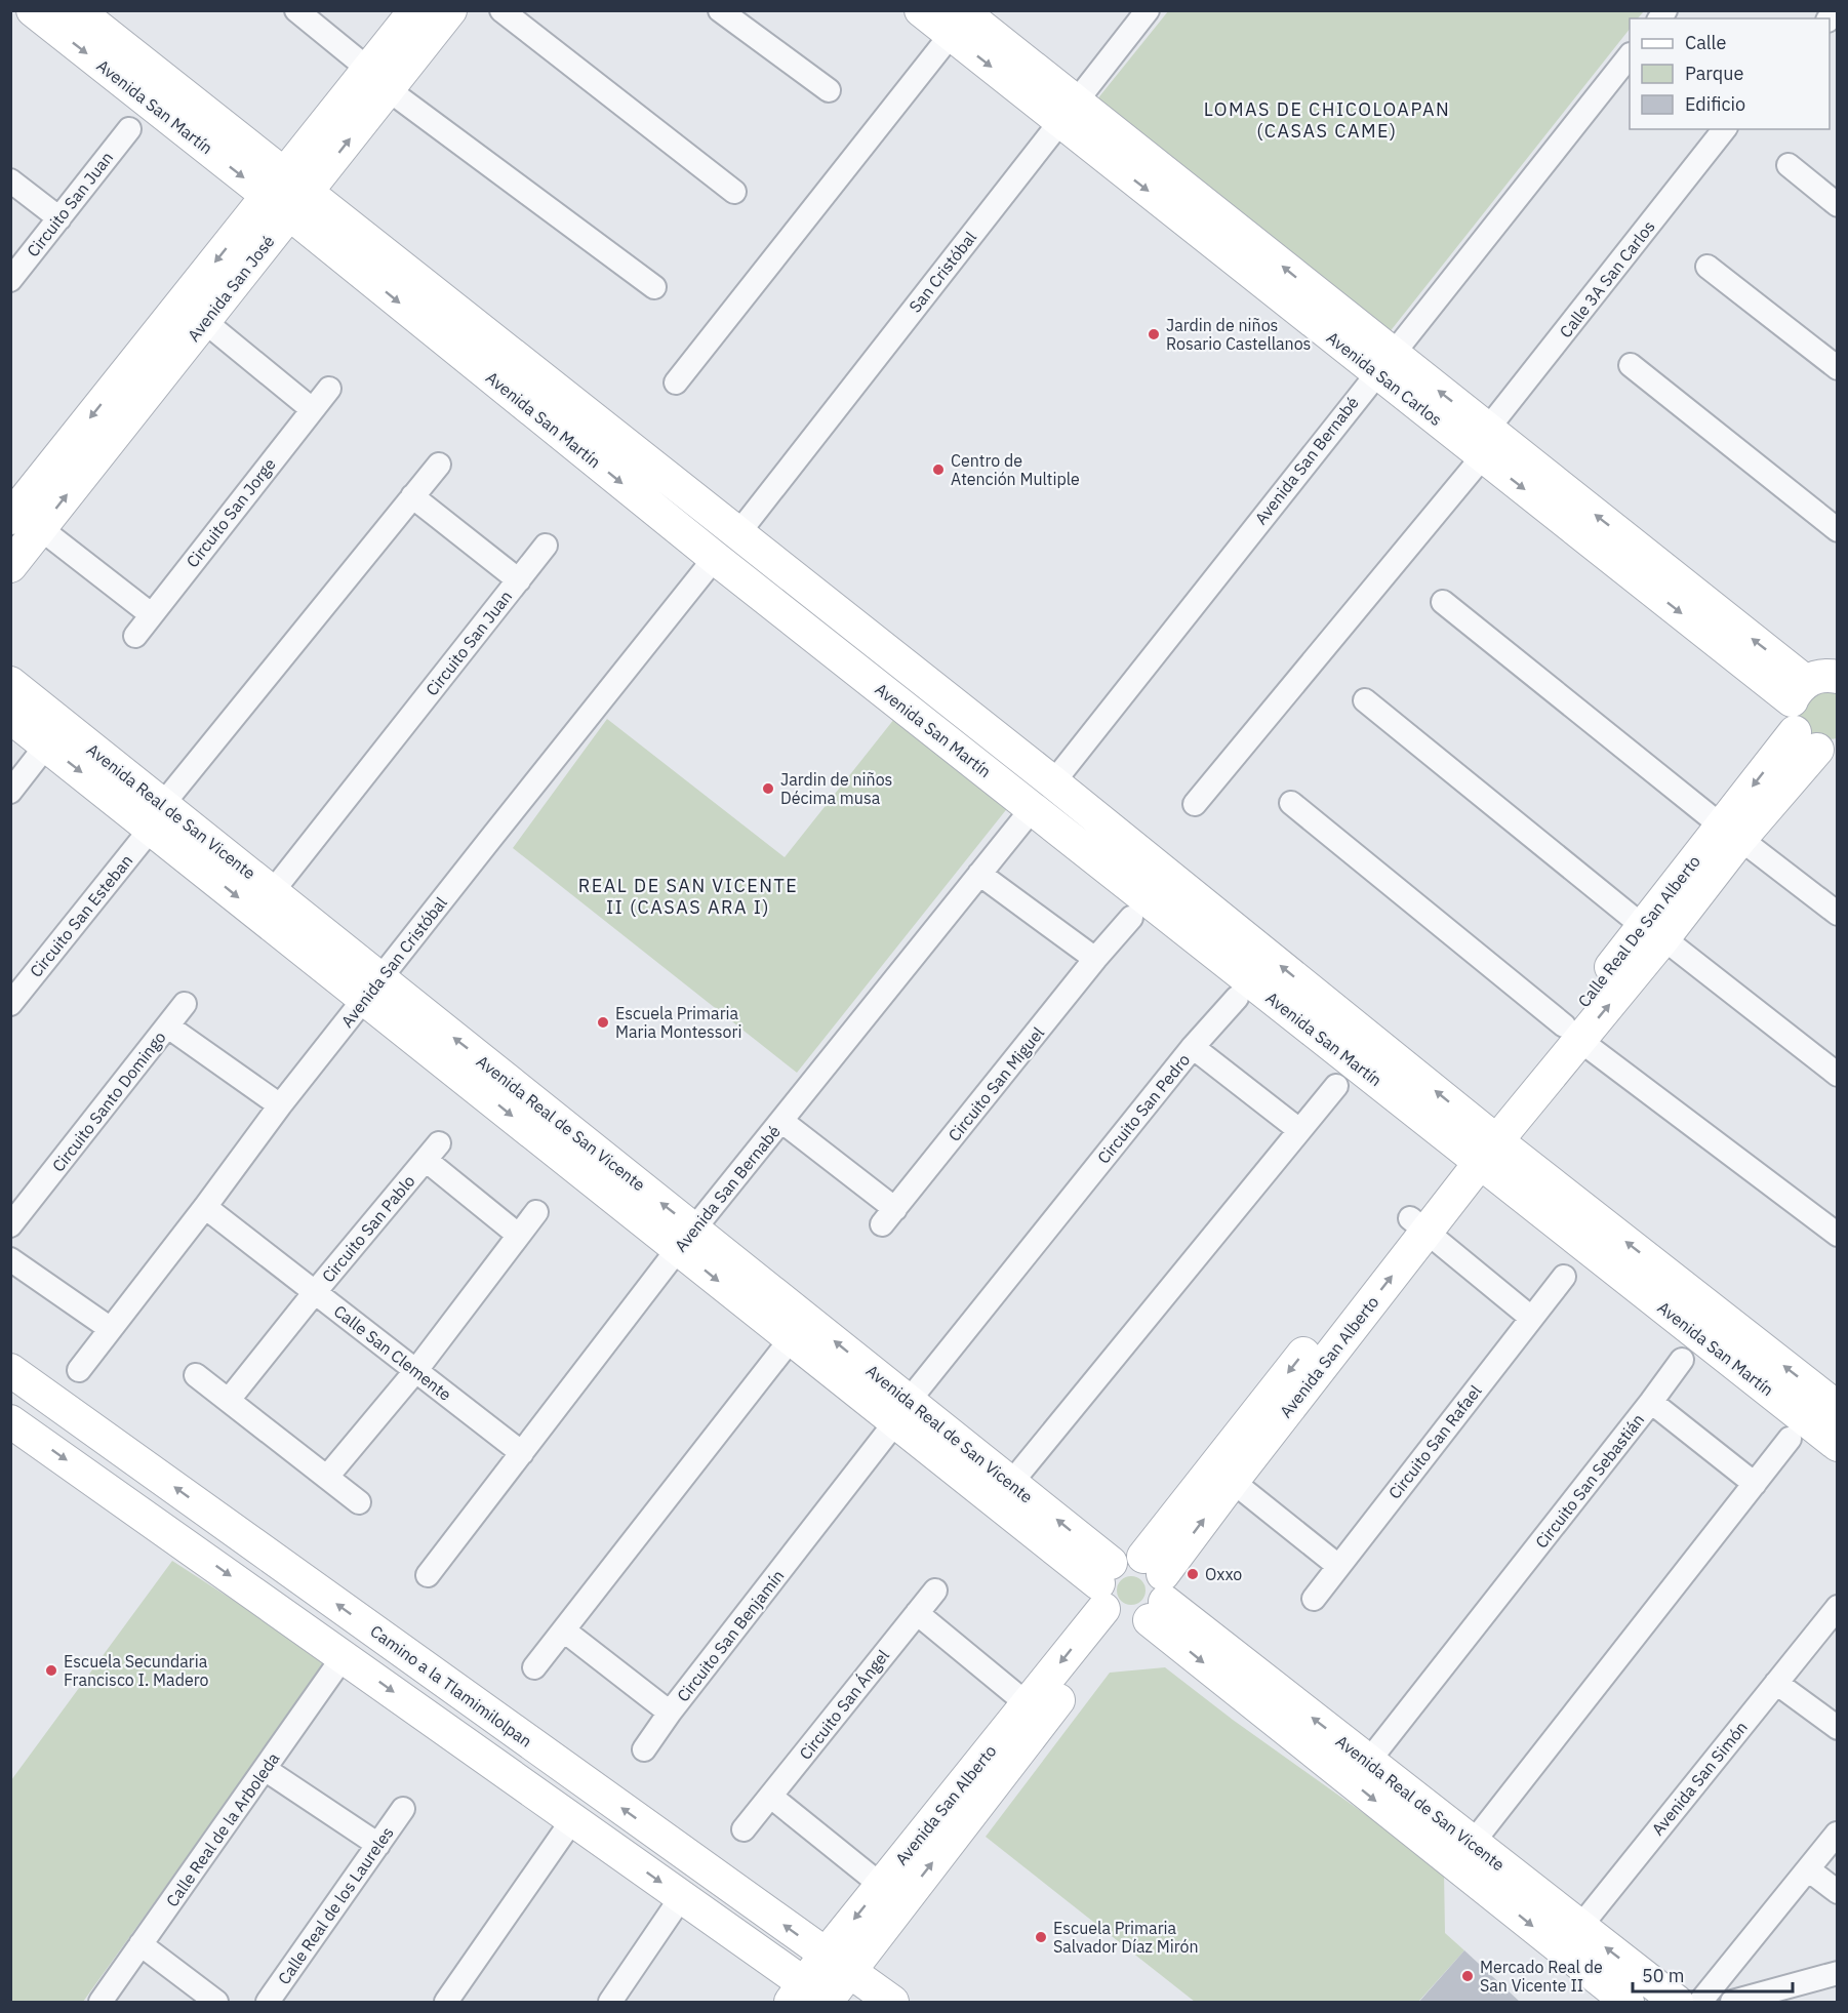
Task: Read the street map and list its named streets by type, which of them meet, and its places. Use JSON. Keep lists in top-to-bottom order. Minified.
{"streets":{"street":["Avenida San Martín","Circuito San Juan","San Cristóbal","Calle 3A San Carlos","Avenida San José","Avenida San Carlos","Avenida San Bernabé","Circuito San Jorge","Avenida Real de San Vicente","Circuito San Esteban","Calle Real De San Alberto","Avenida San Cristóbal","Circuito San Miguel","Circuito Santo Domingo","Circuito San Pedro","Circuito San Pablo","Calle San Clemente","Avenida San Alberto","Circuito San Rafael","Circuito San Sebastián","Circuito San Benjamín","Camino a la Tlamimilolpan","Circuito San Ángel","Avenida San Simón","Calle Real de la Arboleda","Calle Real de los Laureles"]},"crossings":[["Avenida San Martín","San Cristóbal"],["Avenida San Martín","Avenida San José"],["Avenida San Martín","Avenida San Bernabé"],["Avenida San Martín","Calle Real De San Alberto"],["Avenida San Martín","Avenida San Cristóbal"],["Avenida San Martín","Avenida San Alberto"],["Circuito San Juan","Avenida Real de San Vicente"],["San Cristóbal","Avenida San Carlos"],["Calle 3A San Carlos","Avenida San Carlos"],["Avenida San Carlos","Avenida San Bernabé"],["Avenida San Bernabé","Avenida Real de San Vicente"],["Avenida San Bernabé","Circuito San Miguel"],["Avenida San Bernabé","Calle San Clemente"],["Avenida Real de San Vicente","Circuito San Esteban"],["Avenida Real de San Vicente","Avenida San Cristóbal"],["Avenida Real de San Vicente","Circuito San Pedro"],["Avenida Real de San Vicente","Avenida San Alberto"],["Avenida Real de San Vicente","Circuito San Sebastián"],["Avenida Real de San Vicente","Circuito San Benjamín"],["Avenida Real de San Vicente","Avenida San Simón"],["Calle Real De San Alberto","Avenida San Alberto"],["Avenida San Cristóbal","Circuito Santo Domingo"],["Avenida San Cristóbal","Calle San Clemente"],["Circuito San Pedro","Circuito San Benjamín"],["Circuito San Pablo","Calle San Clemente"],["Avenida San Alberto","Camino a la Tlamimilolpan"]],"districts":["LOMAS DE CHICOLOAPAN (CASAS CAME)","REAL DE SAN VICENTE II (CASAS ARA I)"],"places":["Jardin de niños Rosario Castellanos","Centro de Atención Multiple","Jardin de niños Décima musa","Escuela Primaria Maria Montessori","Oxxo","Escuela Secundaria Francisco I. Madero","Escuela Primaria Salvador Díaz Mirón","Mercado Real de San Vicente II"],"legend":["Calle","Parque","Edificio"],"scale_bar":"50 m"}
